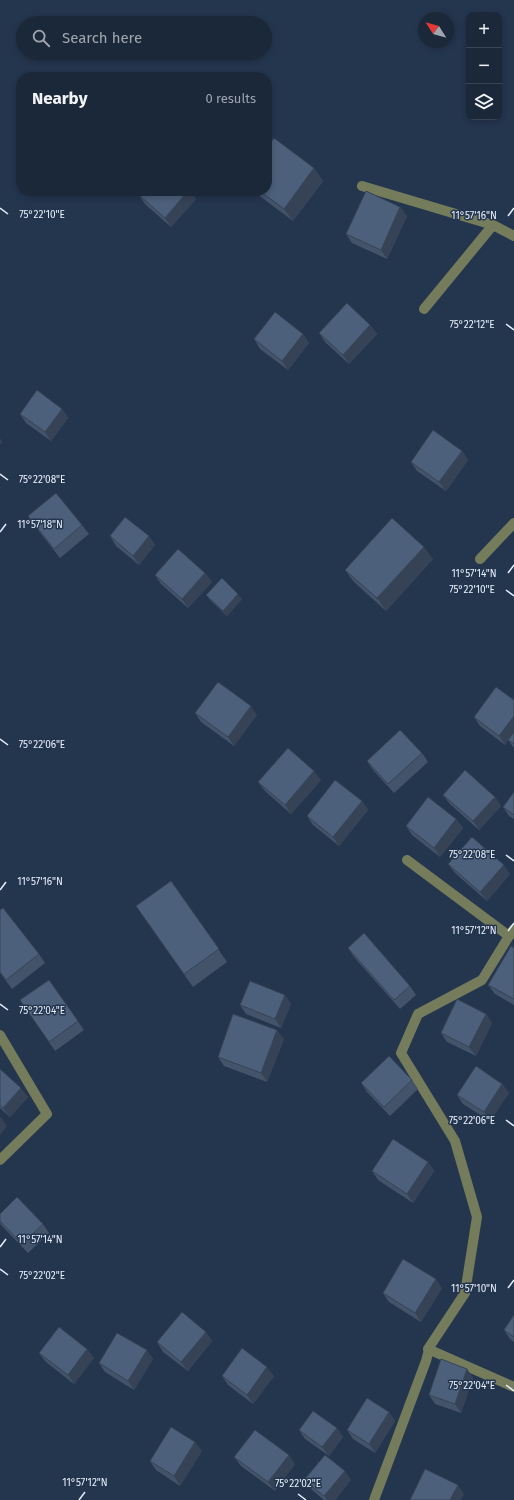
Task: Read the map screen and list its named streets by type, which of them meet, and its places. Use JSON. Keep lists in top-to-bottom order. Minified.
{"north":"top left","page":{"map_buttons":["+","−"],"search":"Search here","heading":["Nearby","0 results"]},"coordinates":["75°22'10\"E","11°57'16\"N","75°22'12\"E","75°22'08\"E","11°57'18\"N","11°57'14\"N","75°22'06\"E","11°57'12\"N","75°22'04\"E","75°22'02\"E","11°57'10\"N"]}
